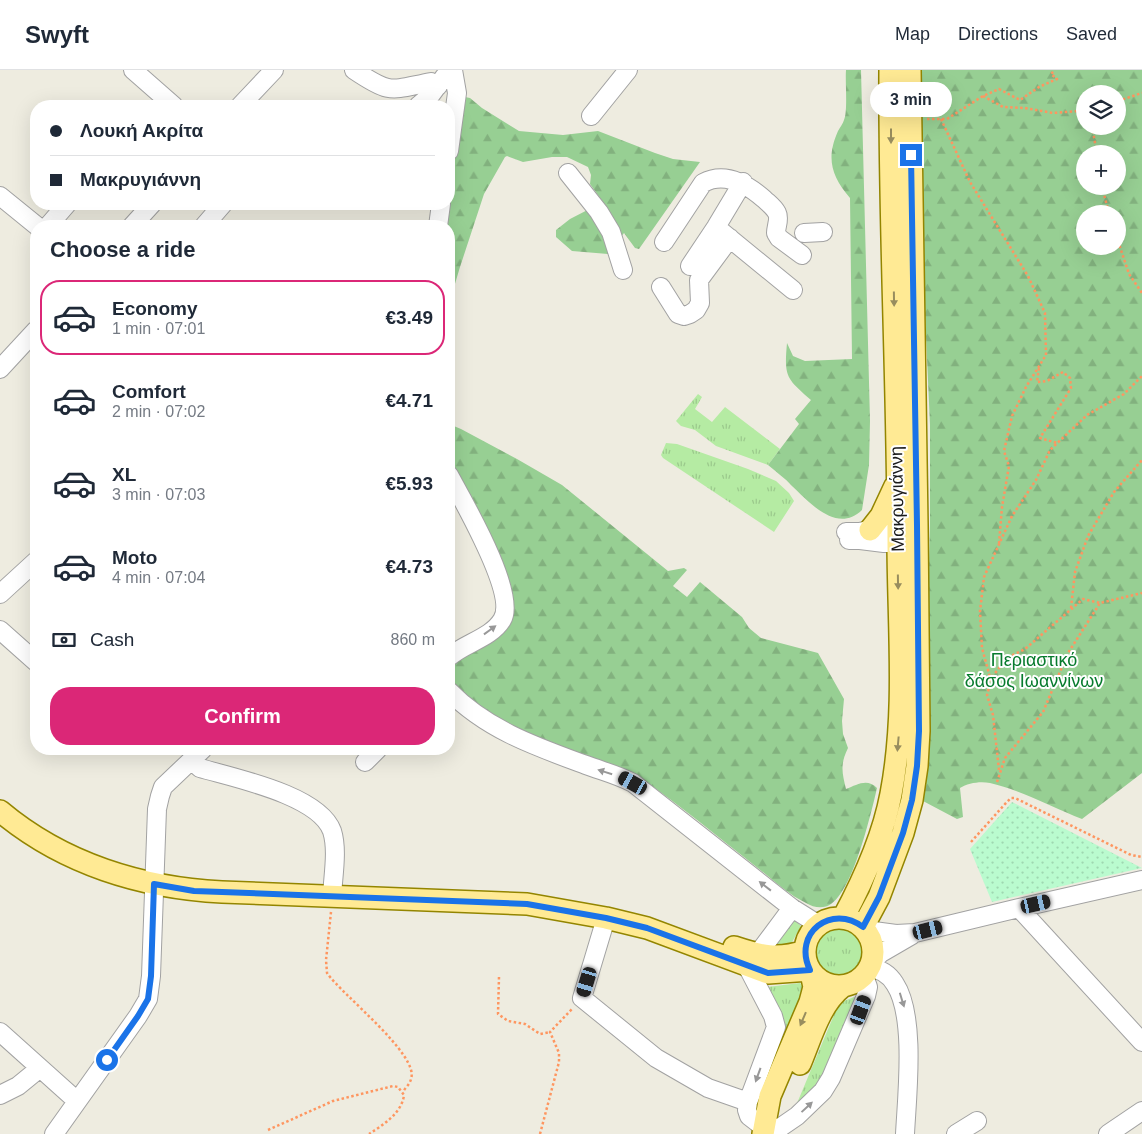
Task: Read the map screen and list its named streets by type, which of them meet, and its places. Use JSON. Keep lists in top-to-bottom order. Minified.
{"streets":{"main road":["Μακρυγιάννη"]},"parks":["Περιαστικό δάσος Ιωαννίνων"],"page":{"header":"Swyft","nav":["Map","Directions","Saved"],"bubble":"3 min","map_buttons":["+","−"],"banner":["Λουκή Ακρίτα","Μακρυγιάννη"],"heading":"Choose a ride","list":[{"name":"Economy","note":"1 min · 07:01","value":"€3.49"},{"name":"Comfort","note":"2 min · 07:02","value":"€4.71"},{"name":"XL","note":"3 min · 07:03","value":"€5.93"},{"name":"Moto","note":"4 min · 07:04","value":"€4.73"}],"pay":["Cash","860 m"],"buttons":"Confirm"}}
